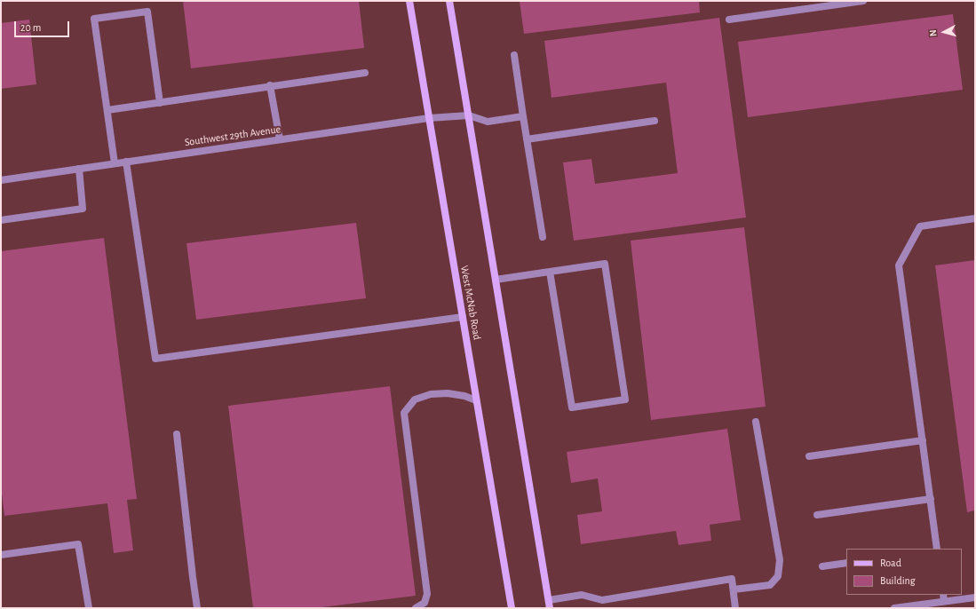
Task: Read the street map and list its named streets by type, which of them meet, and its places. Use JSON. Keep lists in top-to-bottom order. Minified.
{"streets":{"main road":["West McNab Road"],"street":["Southwest 29th Avenue"]},"crossings":[["Southwest 29th Avenue","West McNab Road"]],"legend":["Road","Building"],"scale_bar":"20 m","north":"left"}
